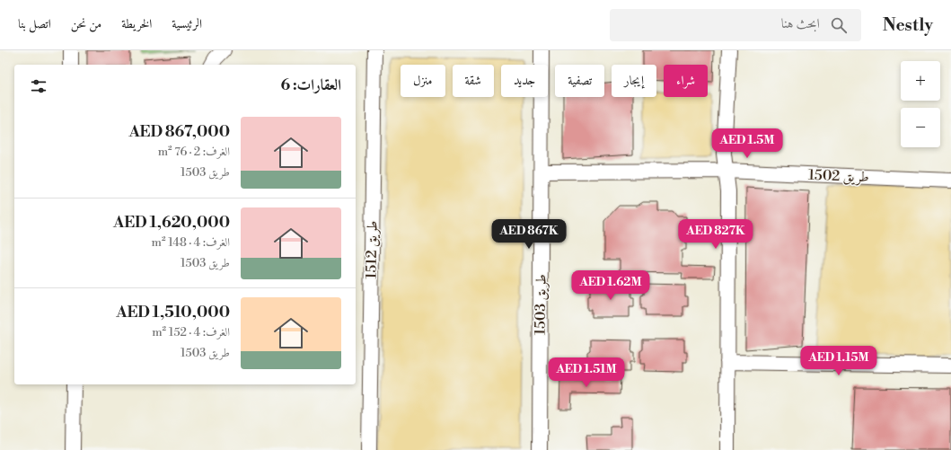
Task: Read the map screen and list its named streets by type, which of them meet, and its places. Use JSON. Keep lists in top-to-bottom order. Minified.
{"streets":{"street":["طريق 1502","طريق 1512","طريق 1503"]},"crossings":[["طريق 1502","طريق 1503"]],"page":{"header":"Nestly","search":"ابحث هنا","nav":["الرئيسية","الخريطة","من نحن","اتصل بنا"],"map_buttons":["+","−"],"chip":["شراء","إيجار","تصفية","جديد","شقة","منزل"],"heading":"العقارات: 6","list":[{"name":"AED 867,000","note":"الغرف: 2 · 76 m² · طريق 1503"},{"name":"AED 1,620,000","note":"الغرف: 4 · 148 m² · طريق 1503"},{"name":"AED 1,510,000","note":"الغرف: 4 · 152 m² · طريق 1503"}],"price":["AED 1.5M","AED 867K","AED 827K","AED 1.62M","AED 1.15M","AED 1.51M"]}}
